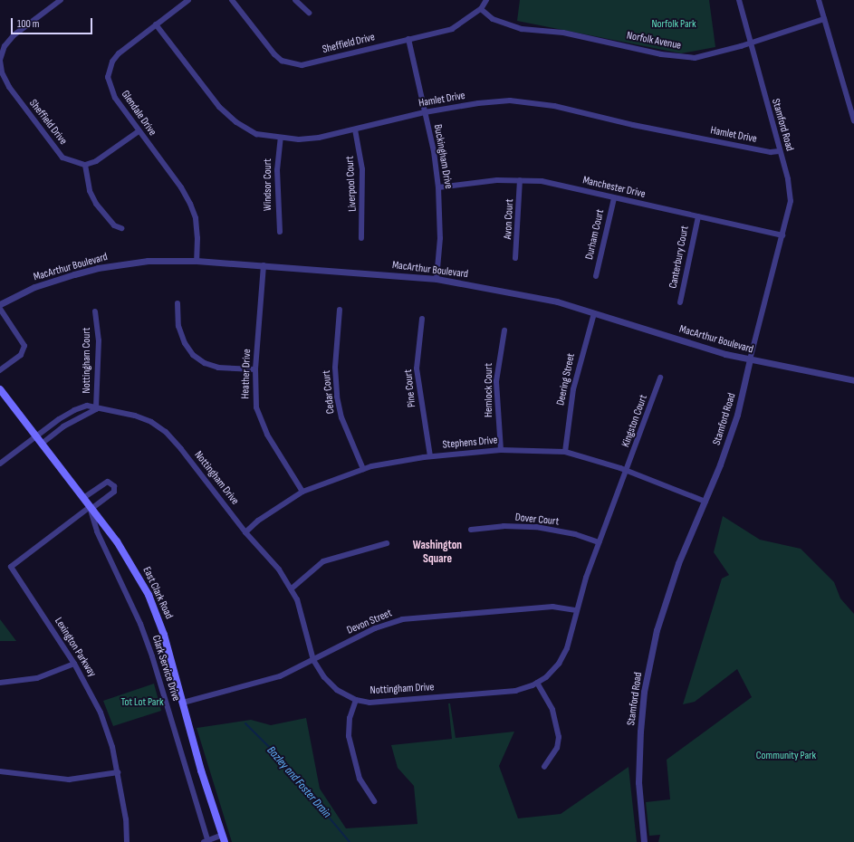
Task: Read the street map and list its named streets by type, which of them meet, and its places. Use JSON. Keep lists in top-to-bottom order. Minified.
{"streets":{"main road":["East Clark Road"],"street":["Norfolk Avenue","Sheffield Drive","Hamlet Drive","Glendale Drive","Stamford Road","Buckingham Drive","Liverpool Court","Windsor Court","Manchester Drive","Avon Court","Durham Court","Canterbury Court","MacArthur Boulevard","Nottingham Court","Heather Drive","Deering Street","Pine Court","Hemlock Court","Cedar Court","Kingston Court","Stephens Drive","Nottingham Drive","Dover Court","Devon Street","Lexington Parkway","Clark Service Drive"]},"crossings":[["Norfolk Avenue","Sheffield Drive"],["Norfolk Avenue","Stamford Road"],["Sheffield Drive","Buckingham Drive"],["Hamlet Drive","Glendale Drive"],["Hamlet Drive","Stamford Road"],["Hamlet Drive","Buckingham Drive"],["Hamlet Drive","Liverpool Court"],["Hamlet Drive","Windsor Court"],["Glendale Drive","MacArthur Boulevard"],["Stamford Road","Manchester Drive"],["Stamford Road","MacArthur Boulevard"],["Stamford Road","Stephens Drive"],["Buckingham Drive","Manchester Drive"],["Buckingham Drive","MacArthur Boulevard"],["Manchester Drive","Avon Court"],["Manchester Drive","Durham Court"],["Manchester Drive","Canterbury Court"],["MacArthur Boulevard","Heather Drive"],["MacArthur Boulevard","Deering Street"],["Nottingham Court","Nottingham Drive"],["Heather Drive","Stephens Drive"],["Deering Street","Stephens Drive"],["Pine Court","Stephens Drive"],["Hemlock Court","Stephens Drive"],["Cedar Court","Stephens Drive"],["Kingston Court","Stephens Drive"],["Kingston Court","Nottingham Drive"],["Stephens Drive","Nottingham Drive"],["Nottingham Drive","Dover Court"],["Nottingham Drive","East Clark Road"],["Nottingham Drive","Devon Street"],["East Clark Road","Devon Street"],["East Clark Road","Lexington Parkway"],["East Clark Road","Clark Service Drive"],["Lexington Parkway","Clark Service Drive"]],"districts":["Washington Square"],"water":["Bazley and Foster Drain"],"parks":["Norfolk Park","Tot Lot Park","Community Park"],"scale_bar":"100 m"}
